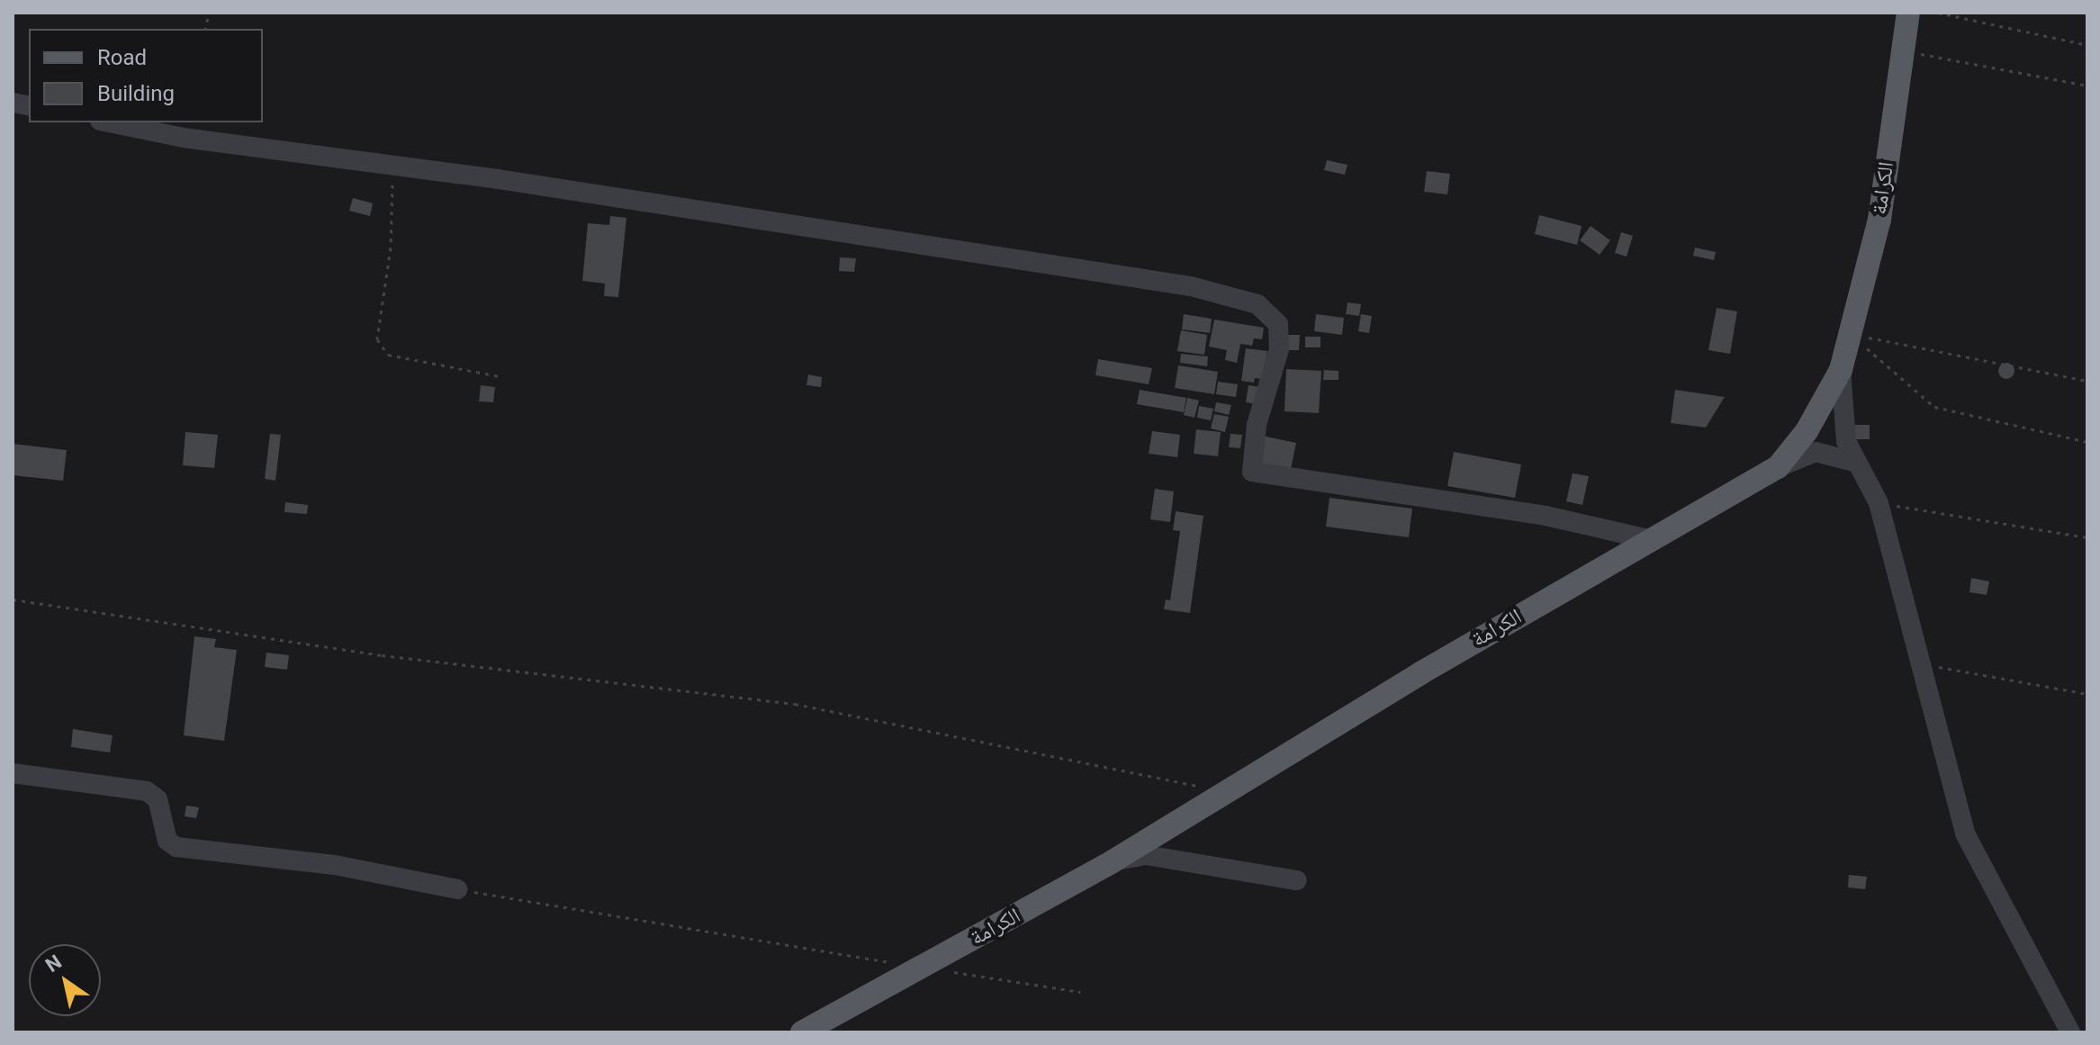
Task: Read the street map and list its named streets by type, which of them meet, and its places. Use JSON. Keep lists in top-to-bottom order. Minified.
{"streets":{"main road":["الكرامة"]},"legend":["Road","Building"],"north":"top left"}
